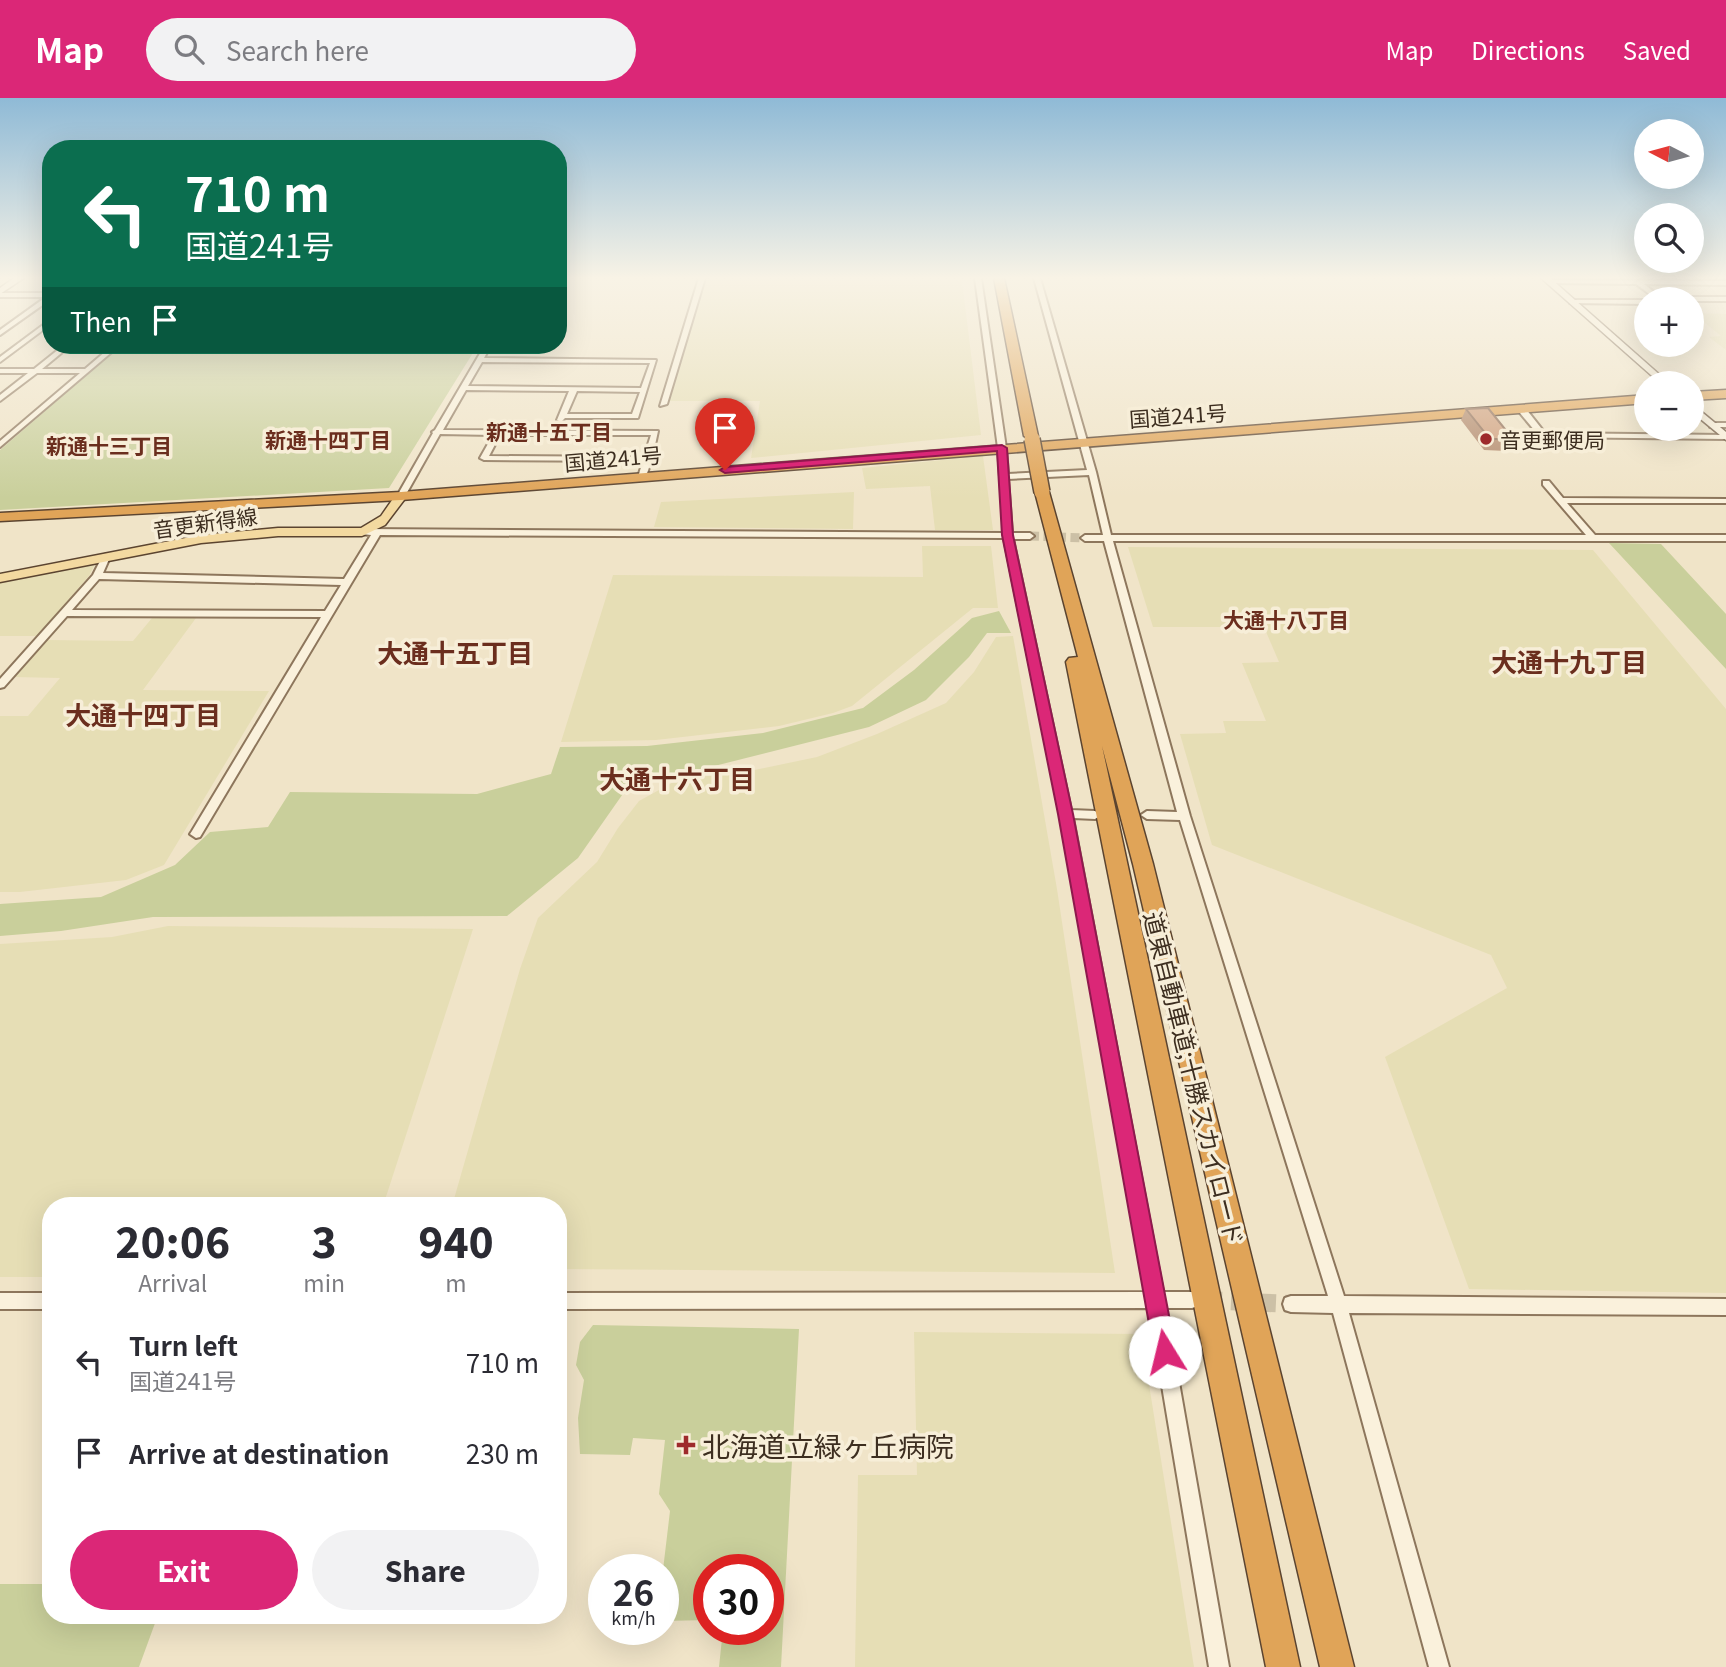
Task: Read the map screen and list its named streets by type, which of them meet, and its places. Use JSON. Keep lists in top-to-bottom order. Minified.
{"streets":{"highway":["国道241号","道東自動車道;十勝スカイロード"],"main road":["音更新得線"]},"districts":["新通十五丁目","新通十四丁目","新通十三丁目","大通十八丁目","大通十五丁目","大通十九丁目","大通十四丁目","大通十六丁目"],"places":{"other":["音更郵便局"],"health":["北海道立緑ヶ丘病院"]},"north":"left","page":{"header":"Map","search":"Search here","nav":["Map","Directions","Saved"],"map_buttons":["+","−"],"turn":["710 m","国道241号"],"then":"Then","eta":["20:06","Arrival","3","min","940","m"],"list":[{"name":"Turn left","note":"国道241号","value":"710 m"},{"name":"Arrive at destination","value":"230 m"}],"buttons":["Exit","Share"],"speed":"26 km/h","limit":"30"}}
